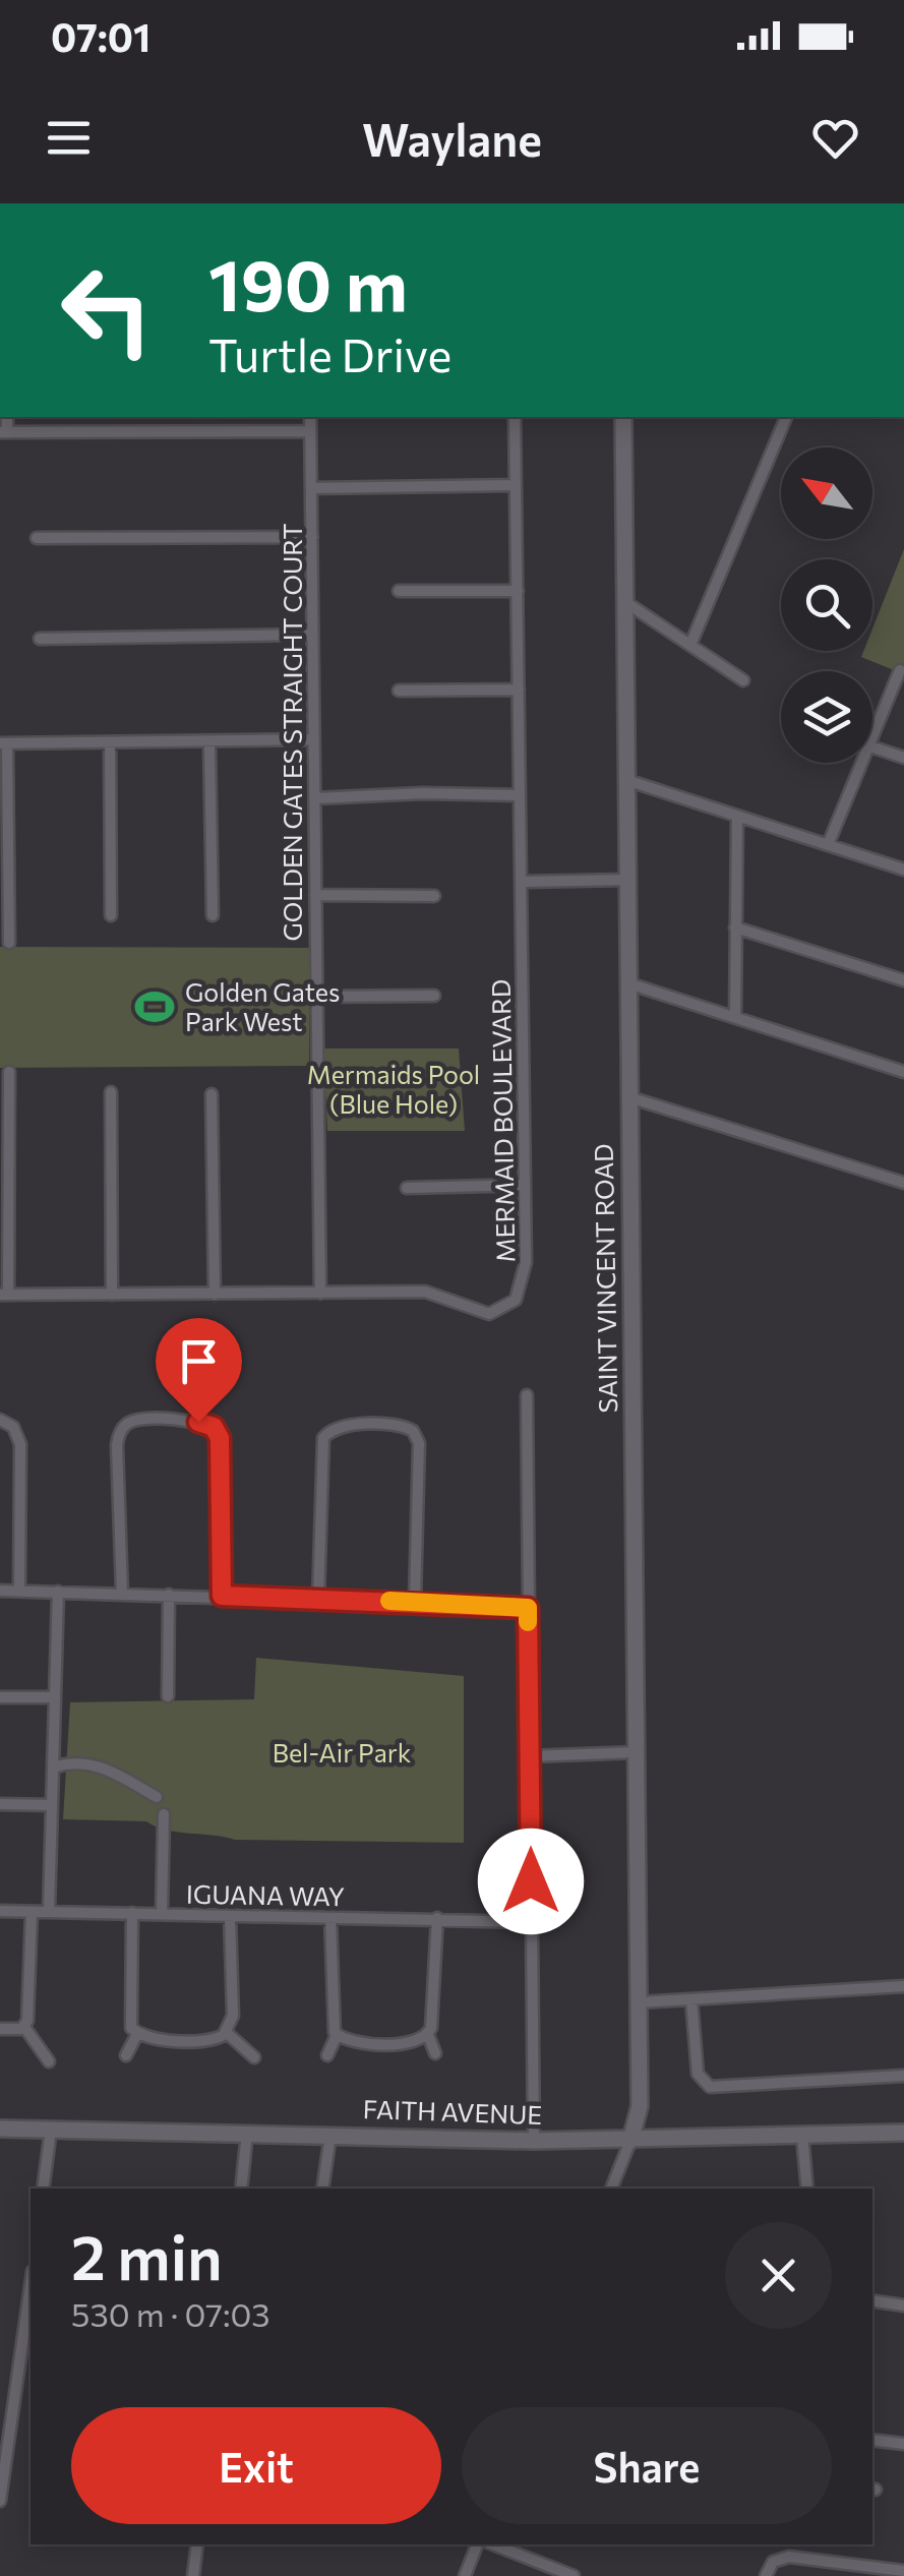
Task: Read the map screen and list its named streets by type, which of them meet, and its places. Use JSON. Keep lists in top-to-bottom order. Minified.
{"streets":{"street":["GOLDEN GATES STRAIGHT COURT","MERMAID BOULEVARD","SAINT VINCENT ROAD","IGUANA WAY","FAITH AVENUE"]},"crossings":[["GOLDEN GATES STRAIGHT COURT","MERMAID BOULEVARD"],["SAINT VINCENT ROAD","FAITH AVENUE"]],"parks":["Mermaids Pool (Blue Hole)","Bel-Air Park"],"places":{"sports":["Golden Gates Park West"]},"north":"top left","page":{"status":"07:01","header":"Waylane","turn":["190 m","Turtle Drive"],"heading":["2 min","530 m · 07:03"],"buttons":["Exit","Share"]}}
